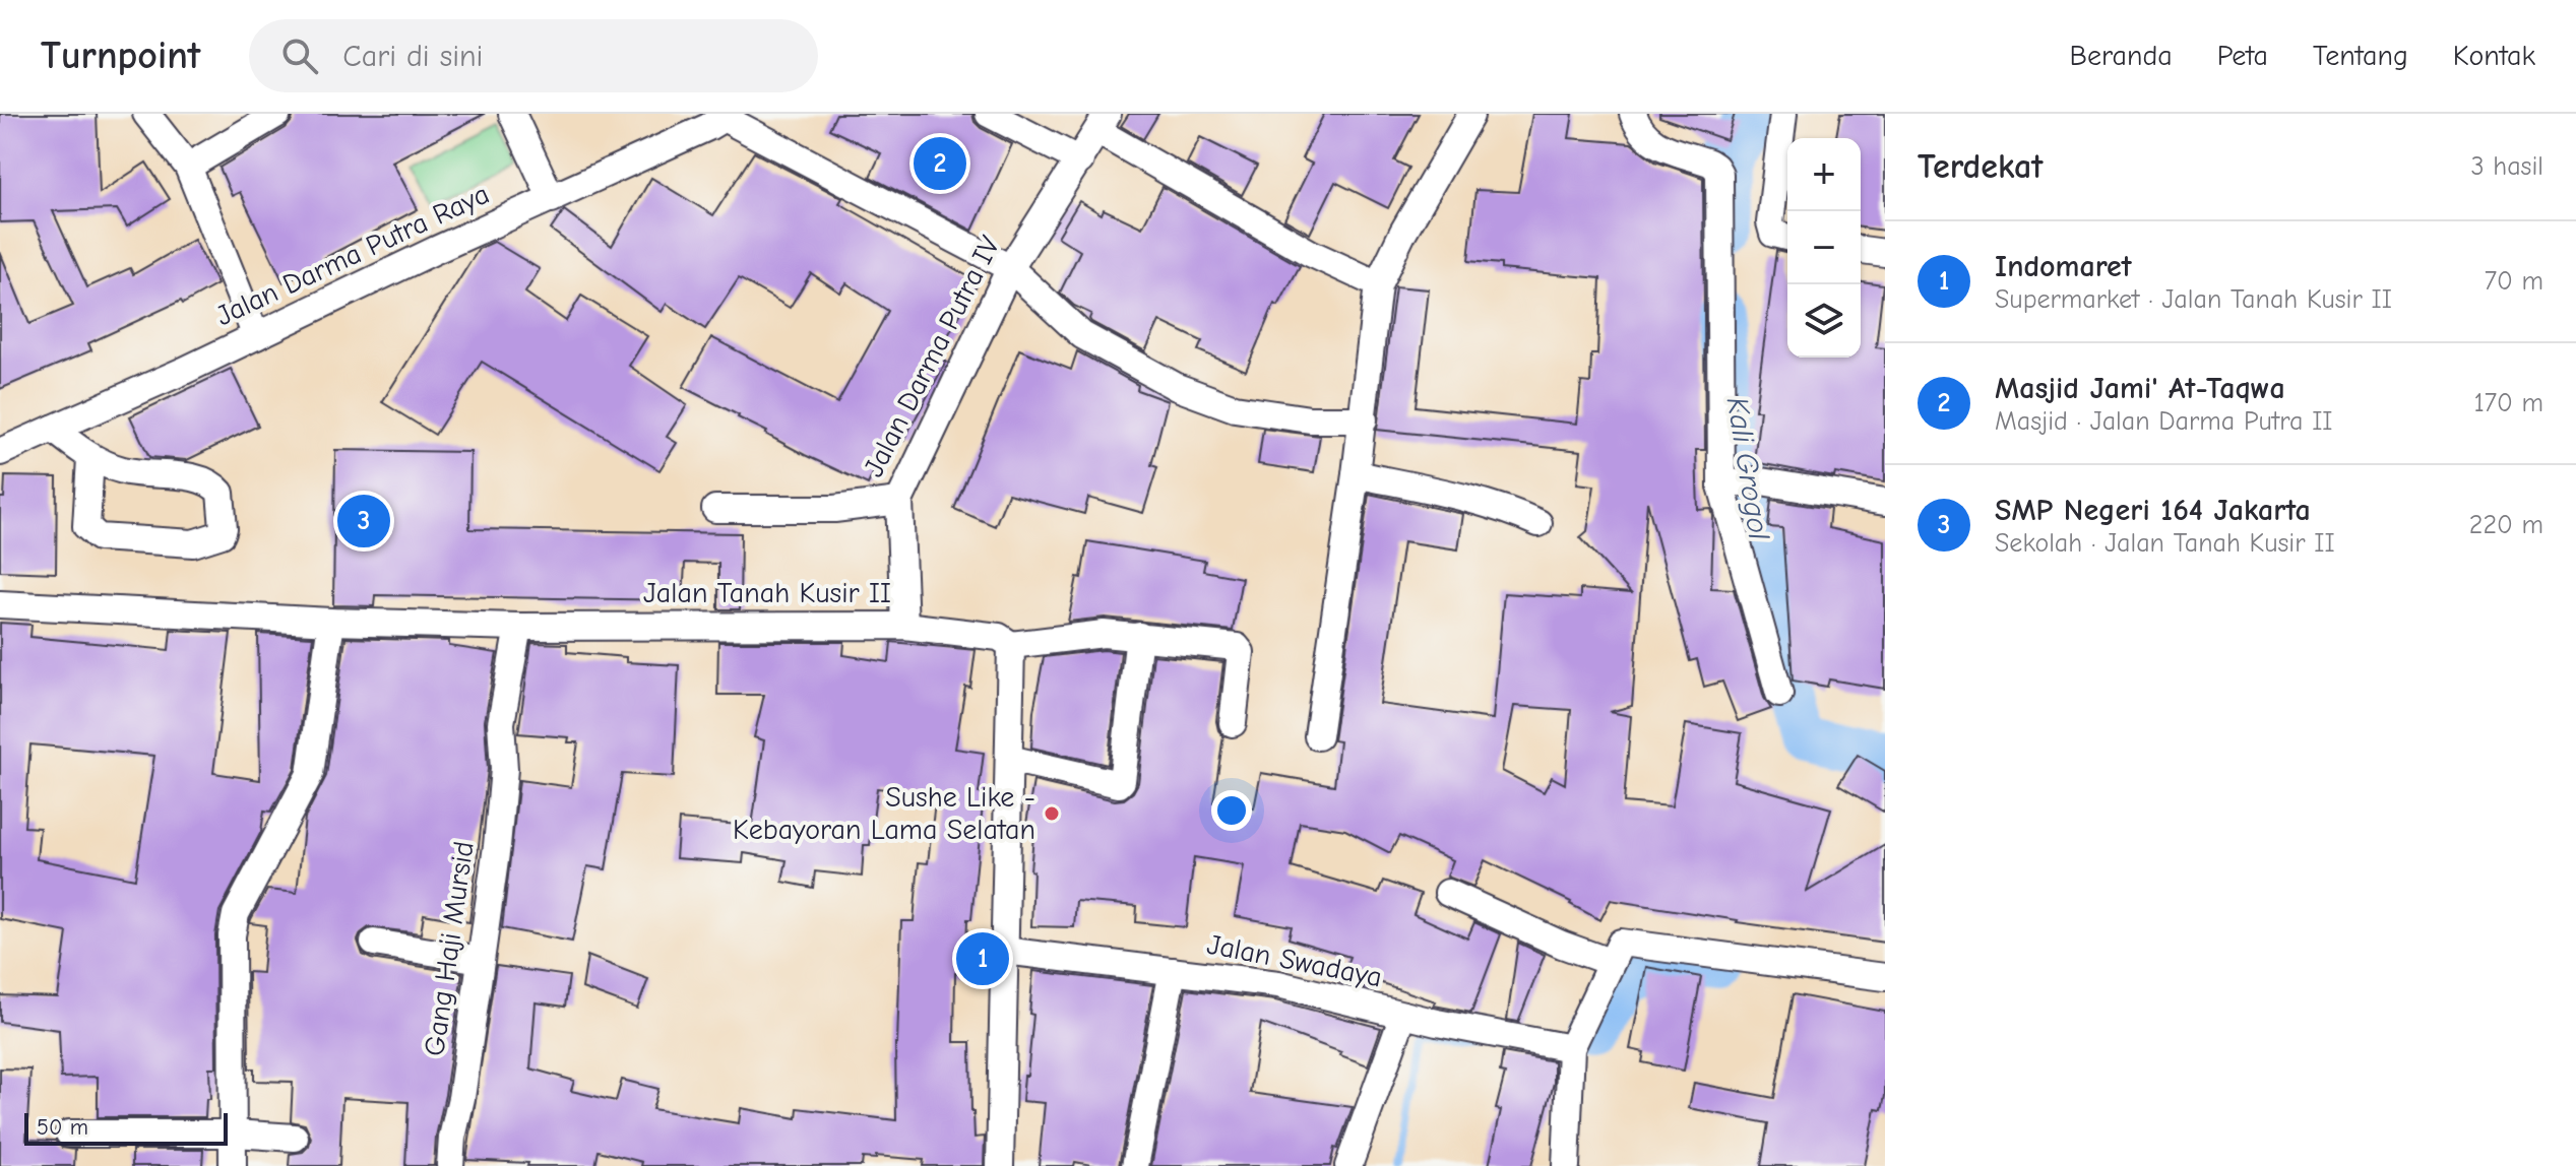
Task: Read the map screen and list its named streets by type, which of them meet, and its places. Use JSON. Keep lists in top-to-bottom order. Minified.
{"streets":{"street":["Jalan Darma Putra Raya","Jalan Darma Putra IV","Jalan Tanah Kusir II","Gang Haji Mursid","Jalan Swadaya"]},"crossings":[["Jalan Tanah Kusir II","Gang Haji Mursid"]],"water":["Kali Grogol"],"places":["Sushe Like - Kebayoran Lama Selatan"],"scale_bar":"50 m","page":{"header":"Turnpoint","search":"Cari di sini","nav":["Beranda","Peta","Tentang","Kontak"],"heading":["Terdekat","3 hasil"],"pins":["2","3","1"],"map_buttons":["+","−"],"list":[{"mark":"1","name":"Indomaret","note":"Supermarket · Jalan Tanah Kusir II","value":"70 m"},{"mark":"2","name":"Masjid Jami' At-Taqwa","note":"Masjid · Jalan Darma Putra II","value":"170 m"},{"mark":"3","name":"SMP Negeri 164 Jakarta","note":"Sekolah · Jalan Tanah Kusir II","value":"220 m"}],"scale":"50 m"}}
